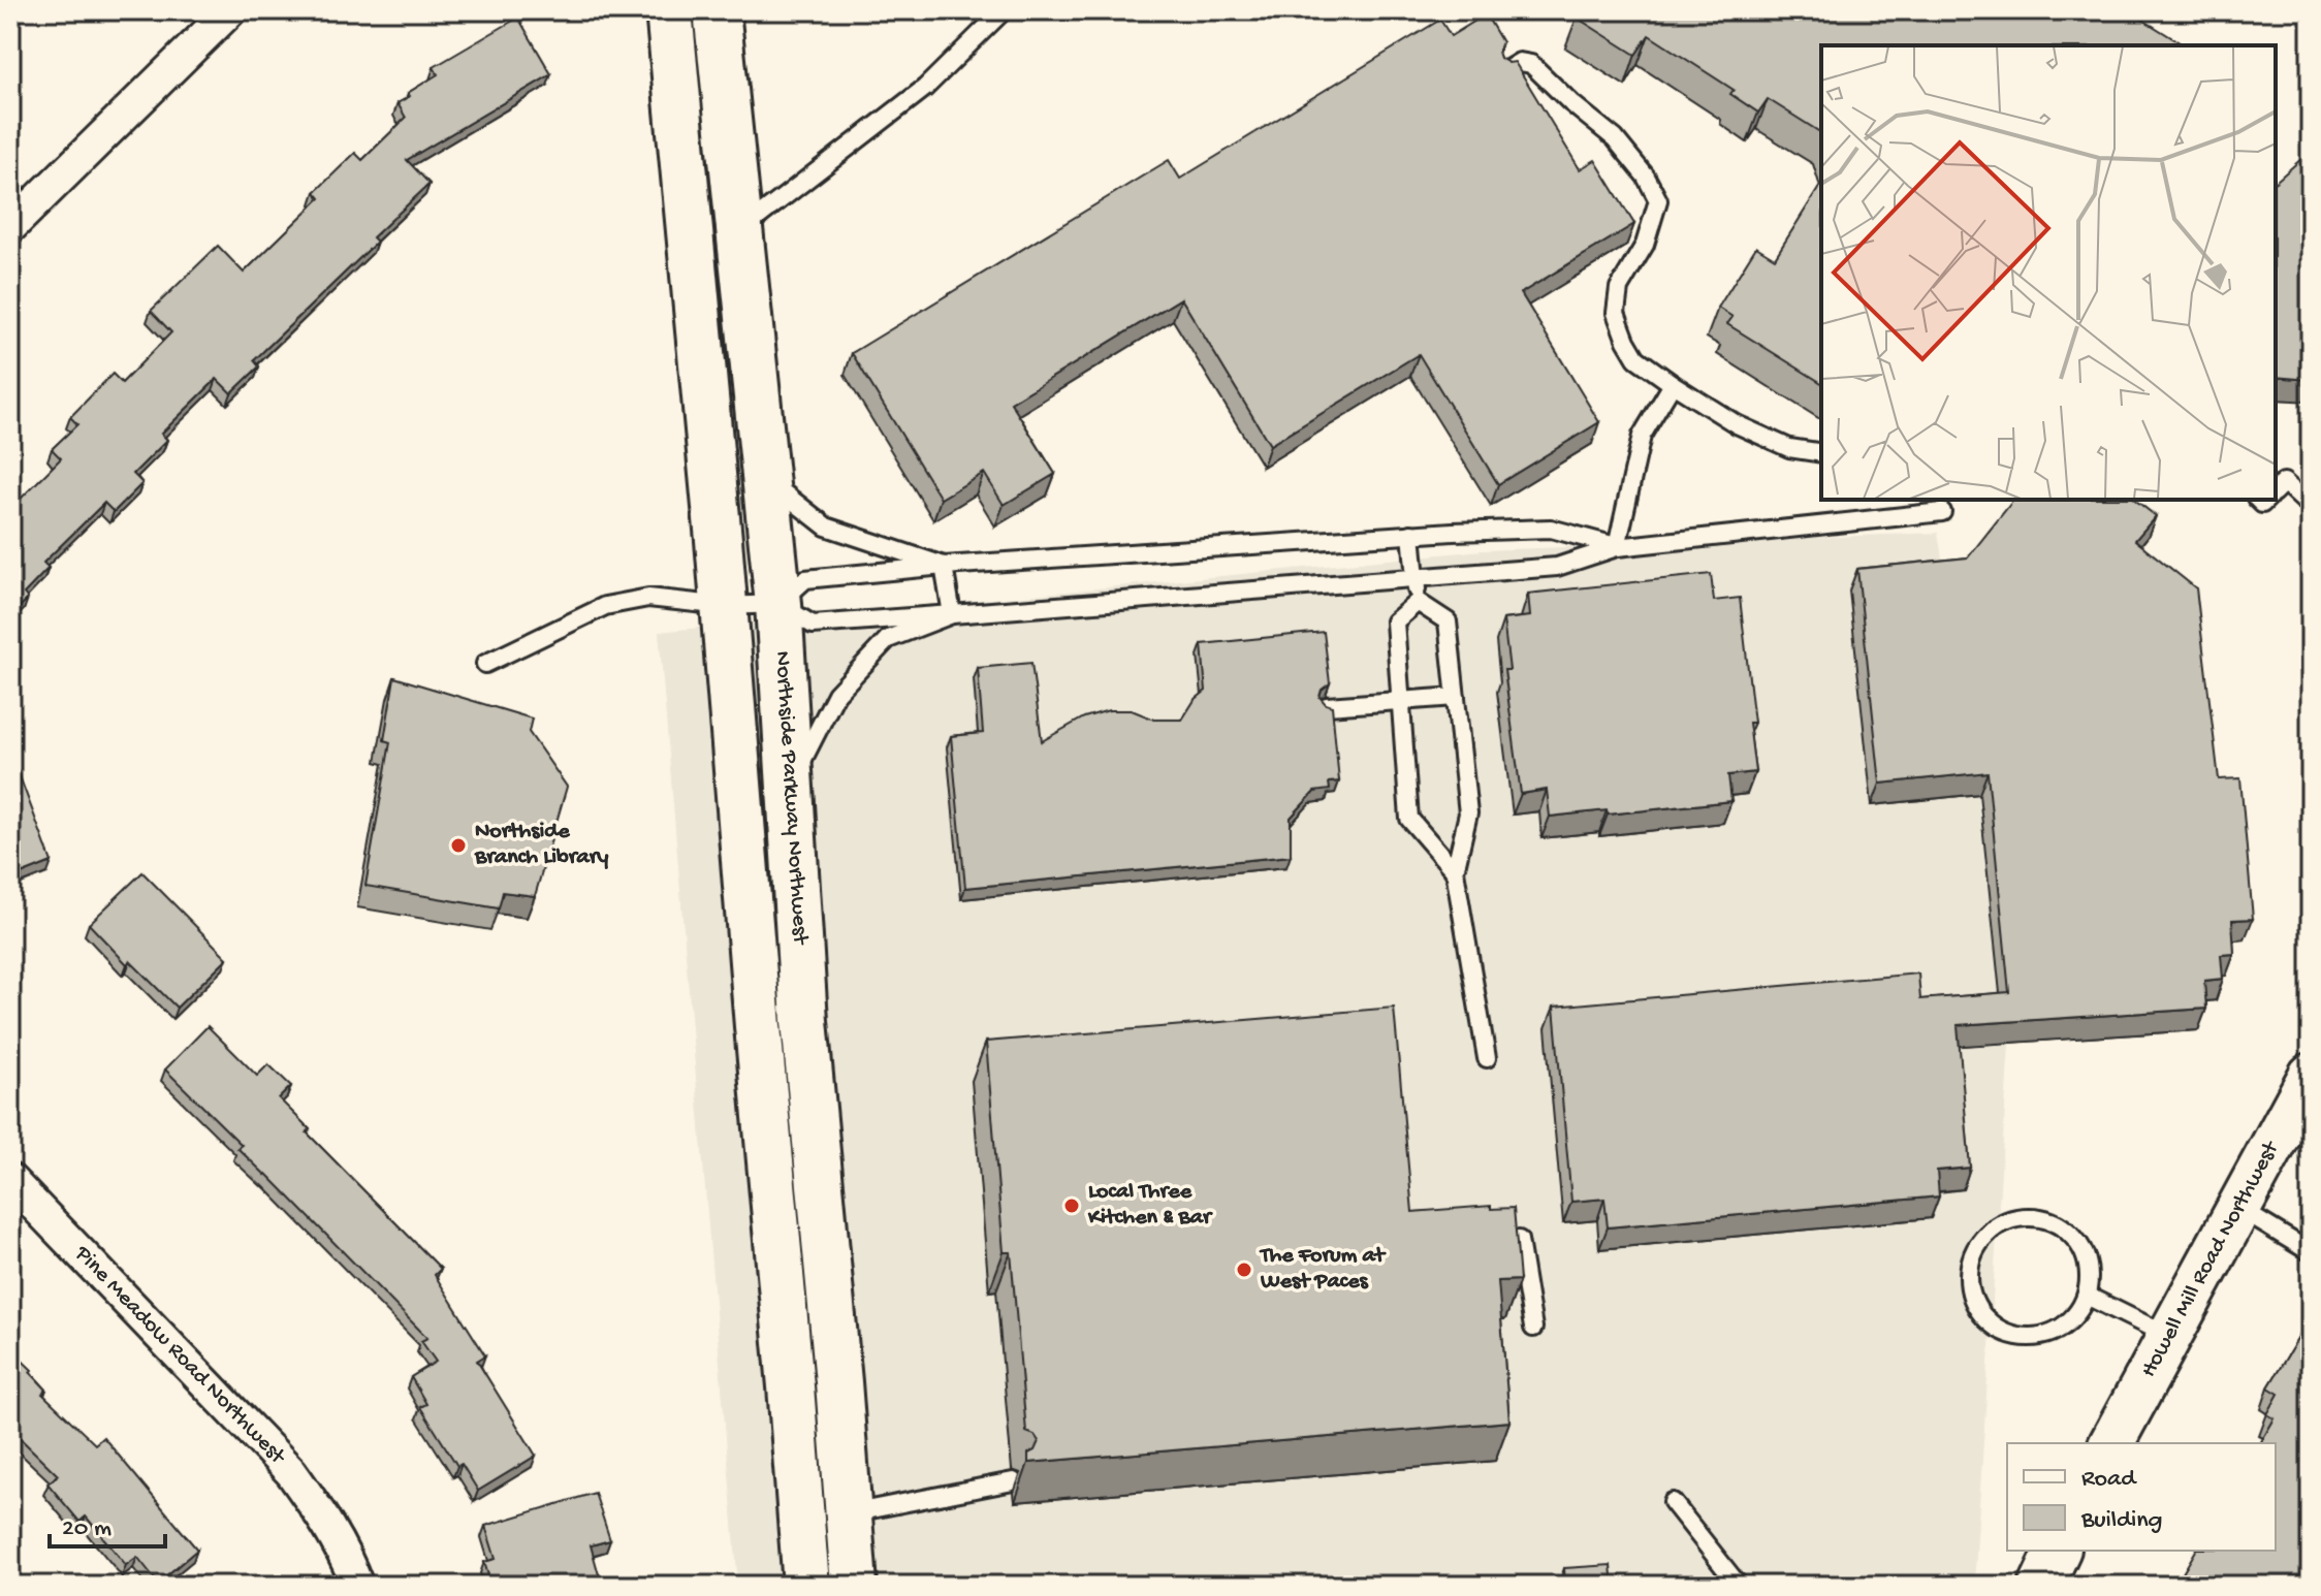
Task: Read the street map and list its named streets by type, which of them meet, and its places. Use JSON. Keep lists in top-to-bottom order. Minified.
{"streets":{"main road":["Northside Parkway Northwest","Howell Mill Road Northwest"],"street":["Pine Meadow Road Northwest"]},"places":["Northside Branch Library","Local Three Kitchen & Bar","The Forum at West Paces"],"legend":["Road","Building"],"scale_bar":"20 m"}
